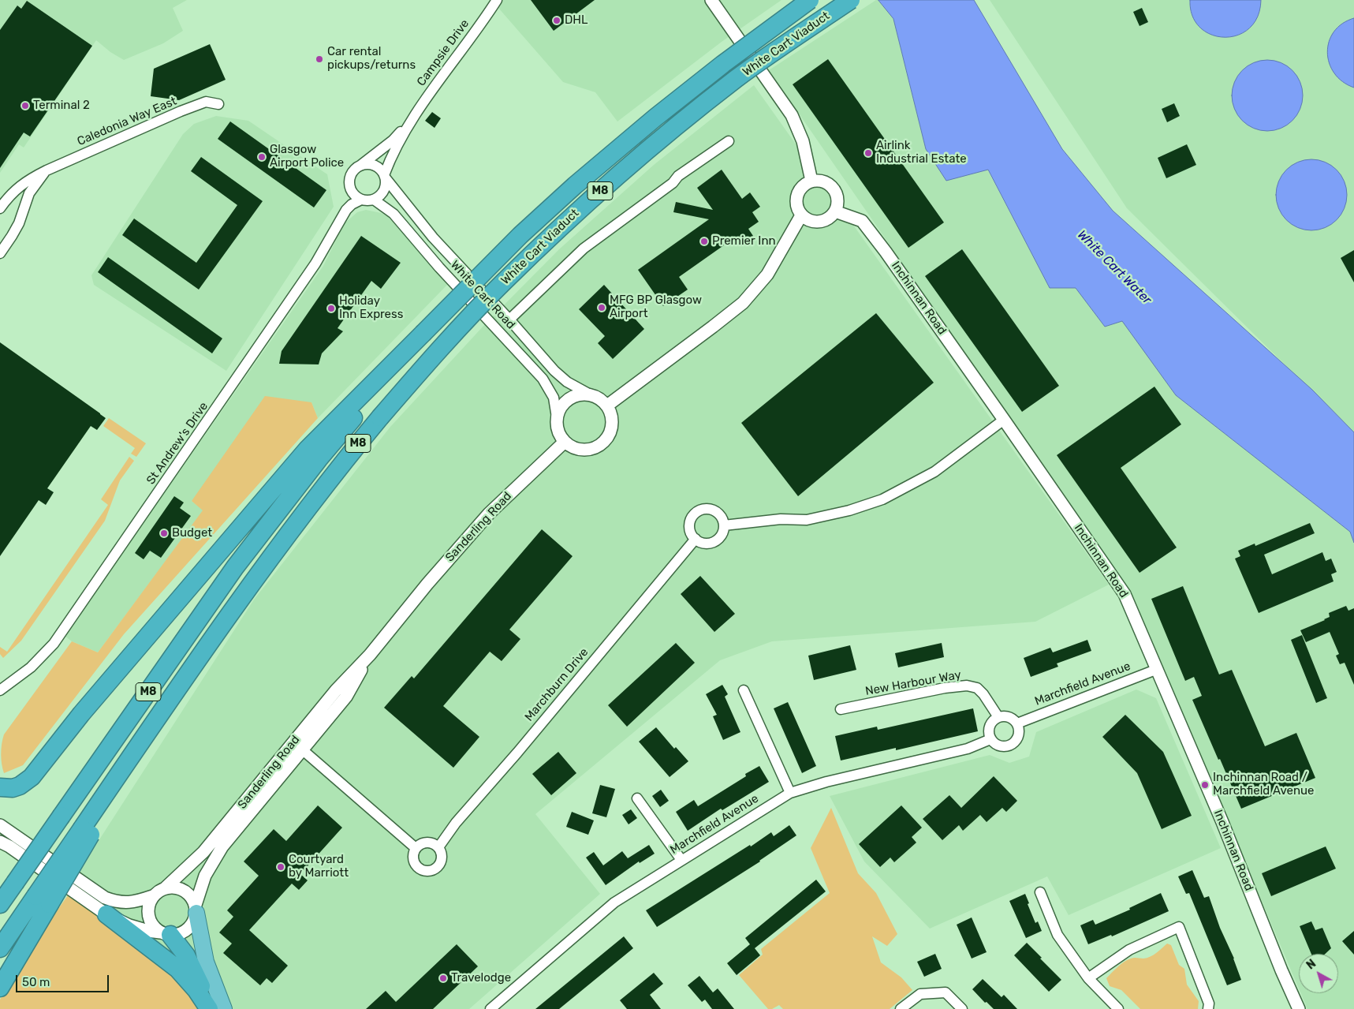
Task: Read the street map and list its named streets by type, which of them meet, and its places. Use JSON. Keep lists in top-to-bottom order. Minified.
{"streets":{"highway":["White Cart Viaduct","M8"],"street":["Campsie Drive","Caledonia Way East","White Cart Road","Inchinnan Road","St Andrew's Drive","Sanderling Road","New Harbour Way","Marchfield Avenue","Marchburn Drive"]},"crossings":[["White Cart Viaduct","M8"],["Campsie Drive","White Cart Road"],["Campsie Drive","St Andrew's Drive"],["White Cart Road","St Andrew's Drive"],["White Cart Road","Sanderling Road"],["Inchinnan Road","Marchfield Avenue"],["New Harbour Way","Marchfield Avenue"]],"water":["White Cart Water"],"places":["DHL","Car rental pickups/returns","Terminal 2","Airlink Industrial Estate","Glasgow Airport Police","Premier Inn","MFG BP Glasgow Airport","Holiday Inn Express","Budget","Inchinnan Road / Marchfield Avenue","Courtyard by Marriott","Travelodge"],"scale_bar":"50 m","north":"top left"}
